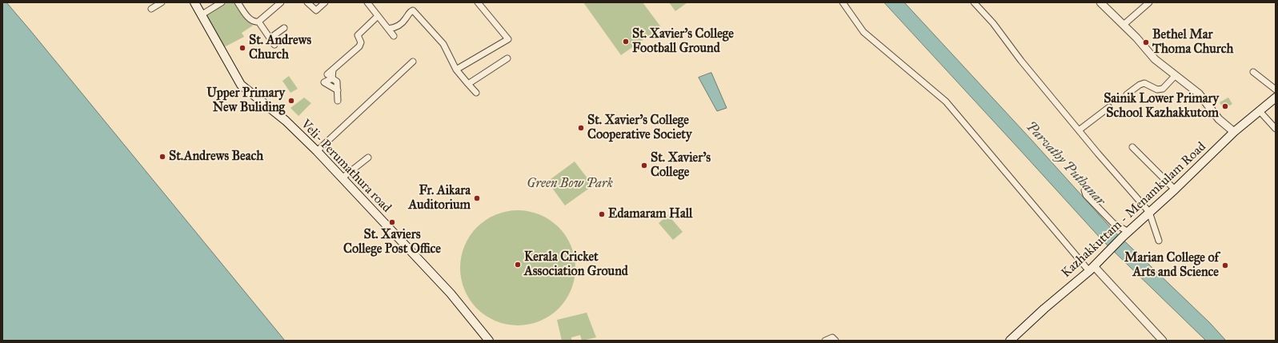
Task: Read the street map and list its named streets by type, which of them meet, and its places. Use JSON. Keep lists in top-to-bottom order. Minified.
{"streets":{"main road":["Veli- Perumathura road","Kazhakkuttam - Menamkulam Road"]},"water":["Parvathy Puthanar"],"parks":["Green Bow Park"],"places":["St. Xavier's College Football Ground","Bethel Mar Thoma Church","St. Andrews Church","Upper Primary New Buliding","Sainik Lower Primary School Kazhakkutom","St. Xavier's College Cooperative Society","St.Andrews Beach","St. Xavier's College","Fr. Aikara Auditorium","Edamaram Hall","St. Xaviers College Post Office","Kerala Cricket Association Ground","Marian College of Arts and Science"]}
